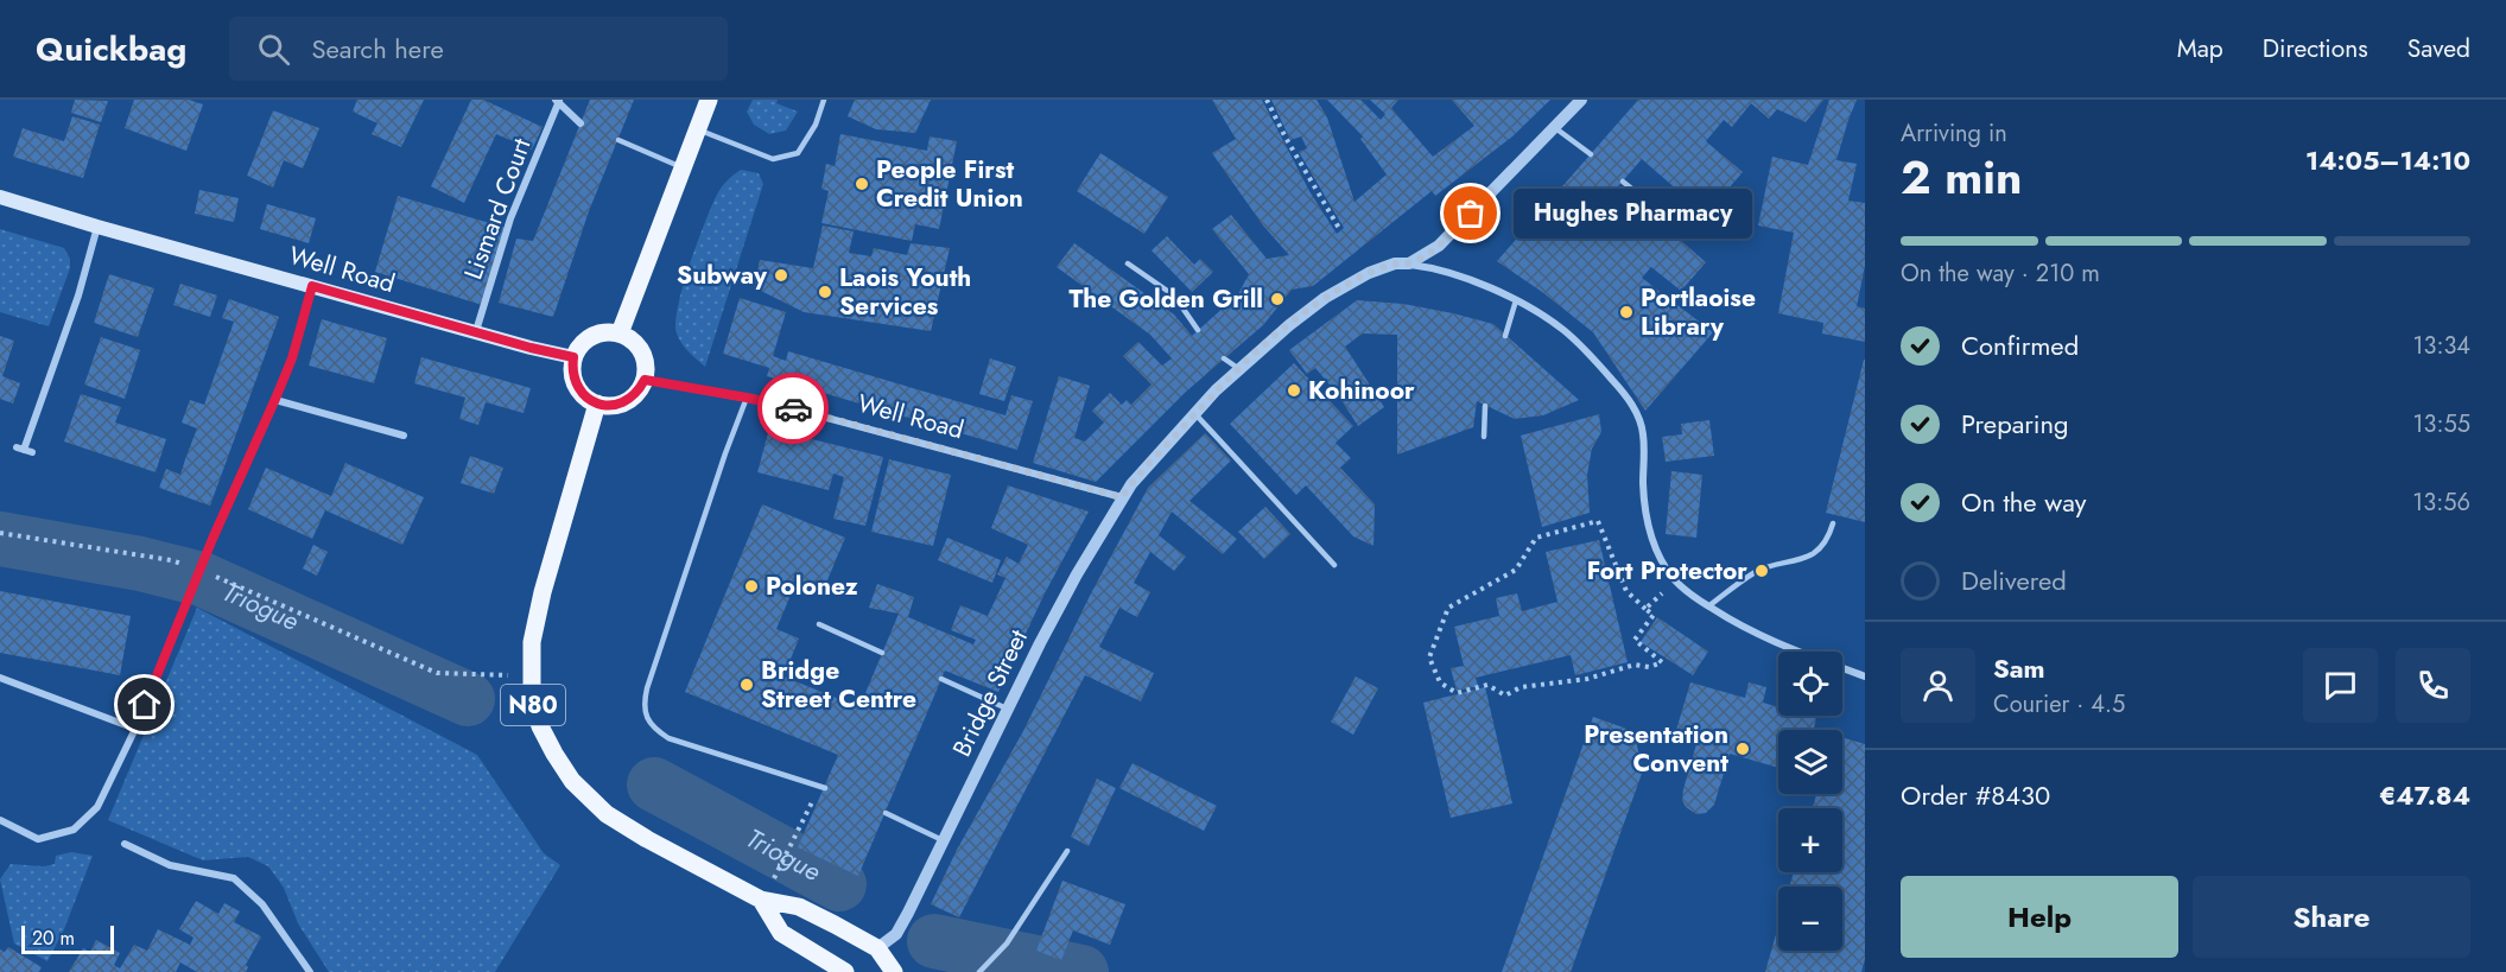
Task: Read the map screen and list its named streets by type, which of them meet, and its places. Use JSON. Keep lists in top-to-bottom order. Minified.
{"streets":{"main road":["Well Road","N80"],"street":["Lismard Court","Bridge Street"]},"crossings":[["Lismard Court","Well Road"],["Well Road","Bridge Street"],["Well Road","N80"],["Bridge Street","N80"]],"water":["Triogue"],"places":["People First Credit Union","Hughes Pharmacy","Subway","Laois Youth Services","The Golden Grill","Portlaoise Library","Kohinoor","Fort Protector","Polonez","Bridge Street Centre","Presentation Convent"],"scale_bar":"20 m","page":{"header":"Quickbag","search":"Search here","nav":["Map","Directions","Saved"],"heading":["2 min","Arriving in","14:05–14:10"],"panel":["Sam","Courier · 4.5","Order #8430","€47.84"],"bubble":"Hughes Pharmacy","bar":"On the way · 210 m","list":[["Confirmed","13:34"],["Preparing","13:55"],["On the way","13:56"],"Delivered"],"map_buttons":["+","−"],"buttons":["Help","Share"],"scale":"20 m"}}
